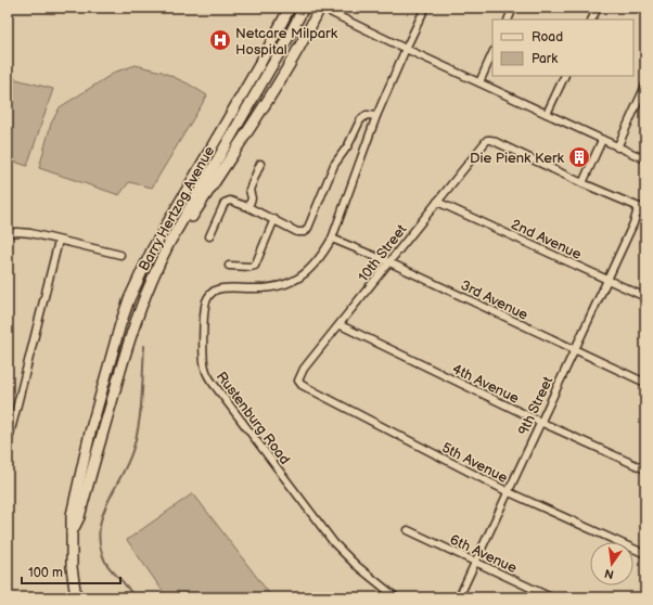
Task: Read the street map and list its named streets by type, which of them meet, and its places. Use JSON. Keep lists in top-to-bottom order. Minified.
{"streets":{"main road":["Barry Hertzog Avenue"],"street":["2nd Avenue","10th Street","3rd Avenue","4th Avenue","9th Street","Rustenburg Road","5th Avenue","6th Avenue"]},"crossings":[["2nd Avenue","10th Street"],["2nd Avenue","9th Street"],["10th Street","3rd Avenue"],["10th Street","4th Avenue"],["10th Street","5th Avenue"],["3rd Avenue","9th Street"],["3rd Avenue","Rustenburg Road"],["4th Avenue","9th Street"],["9th Street","5th Avenue"],["9th Street","6th Avenue"]],"places":{"hospital":["Netcare Milpark Hospital"],"building":["Die Pienk Kerk"]},"legend":["Road","Park"],"scale_bar":"100 m","north":"bottom"}
